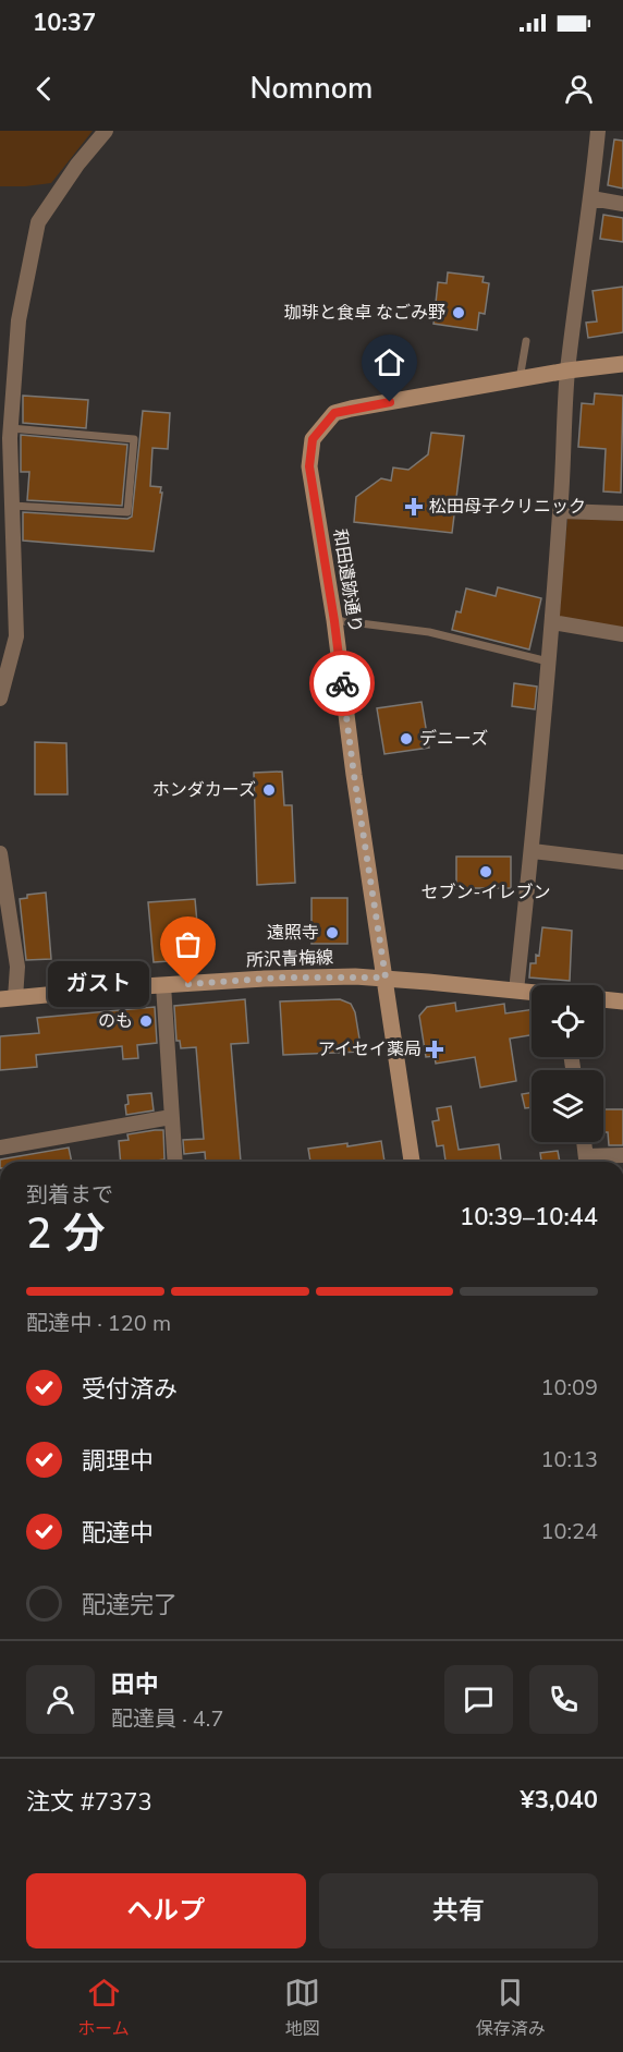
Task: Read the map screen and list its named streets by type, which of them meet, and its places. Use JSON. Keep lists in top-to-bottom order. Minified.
{"streets":{"street":["和田遺跡通り","所沢青梅線"]},"crossings":[["和田遺跡通り","所沢青梅線"]],"places":{"other":["珈琲と食卓 なごみ野","デニーズ","ホンダカーズ","セブン-イレブン","遠照寺","ガスト","のも"],"health":["松田母子クリニック","アイセイ薬局"]},"page":{"status":"10:37","header":"Nomnom","bubble":"ガスト","heading":["2 分","到着まで","10:39–10:44"],"panel":["田中","配達員 · 4.7","注文 #7373","¥3,040"],"bar":"配達中 · 120 m","list":[["受付済み","10:09"],["調理中","10:13"],["配達中","10:24"],"配達完了"],"buttons":["ヘルプ","共有"],"tabs":["ホーム","地図","保存済み"]}}
